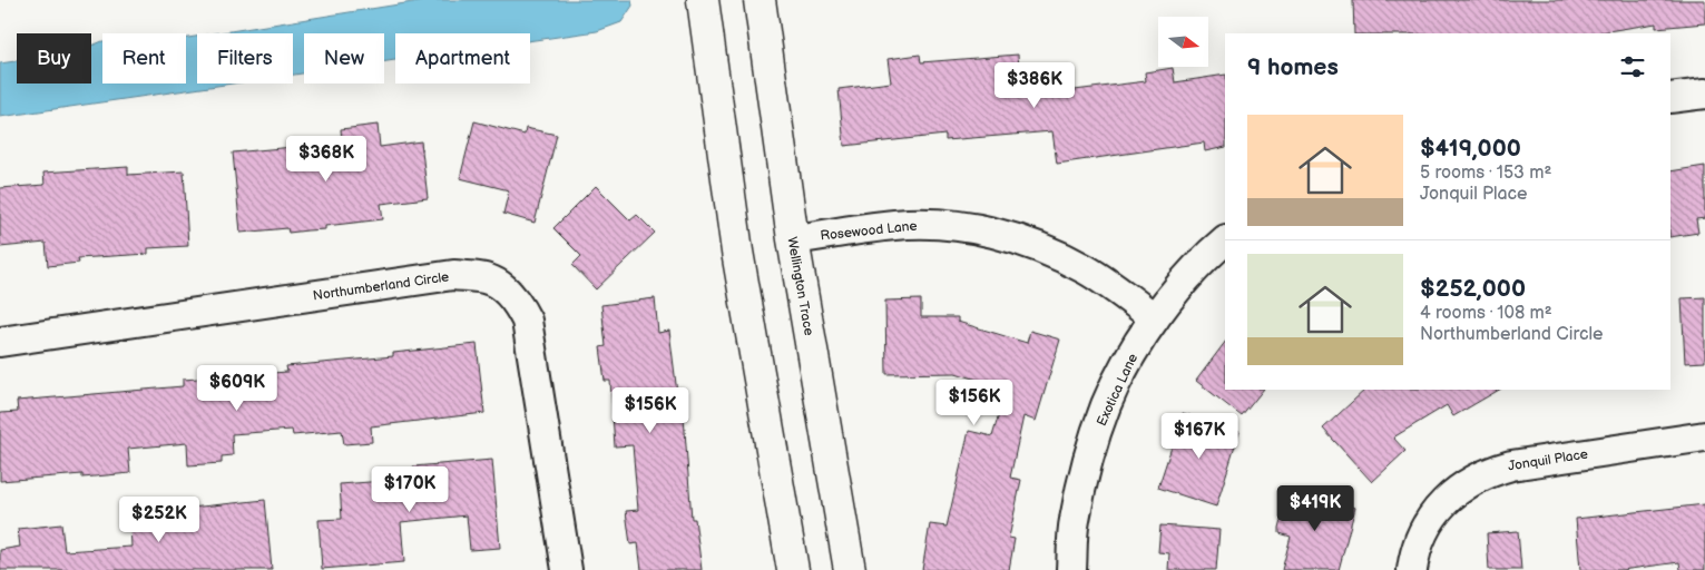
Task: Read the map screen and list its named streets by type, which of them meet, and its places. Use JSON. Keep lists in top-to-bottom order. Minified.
{"streets":{"street":["Rosewood Lane","Northumberland Circle","Wellington Trace","Exotica Lane","Jonquil Place"]},"crossings":[["Rosewood Lane","Wellington Trace"],["Rosewood Lane","Exotica Lane"]],"north":"right","page":{"chip":["Buy","Rent","Filters","New","Apartment"],"heading":"9 homes","price":["$386K","$368K","$609K","$156K","$156K","$167K","$170K","$419K","$252K"],"list":[{"name":"$419,000","note":"5 rooms · 153 m² · Jonquil Place"},{"name":"$252,000","note":"4 rooms · 108 m² · Northumberland Circle"}]}}
